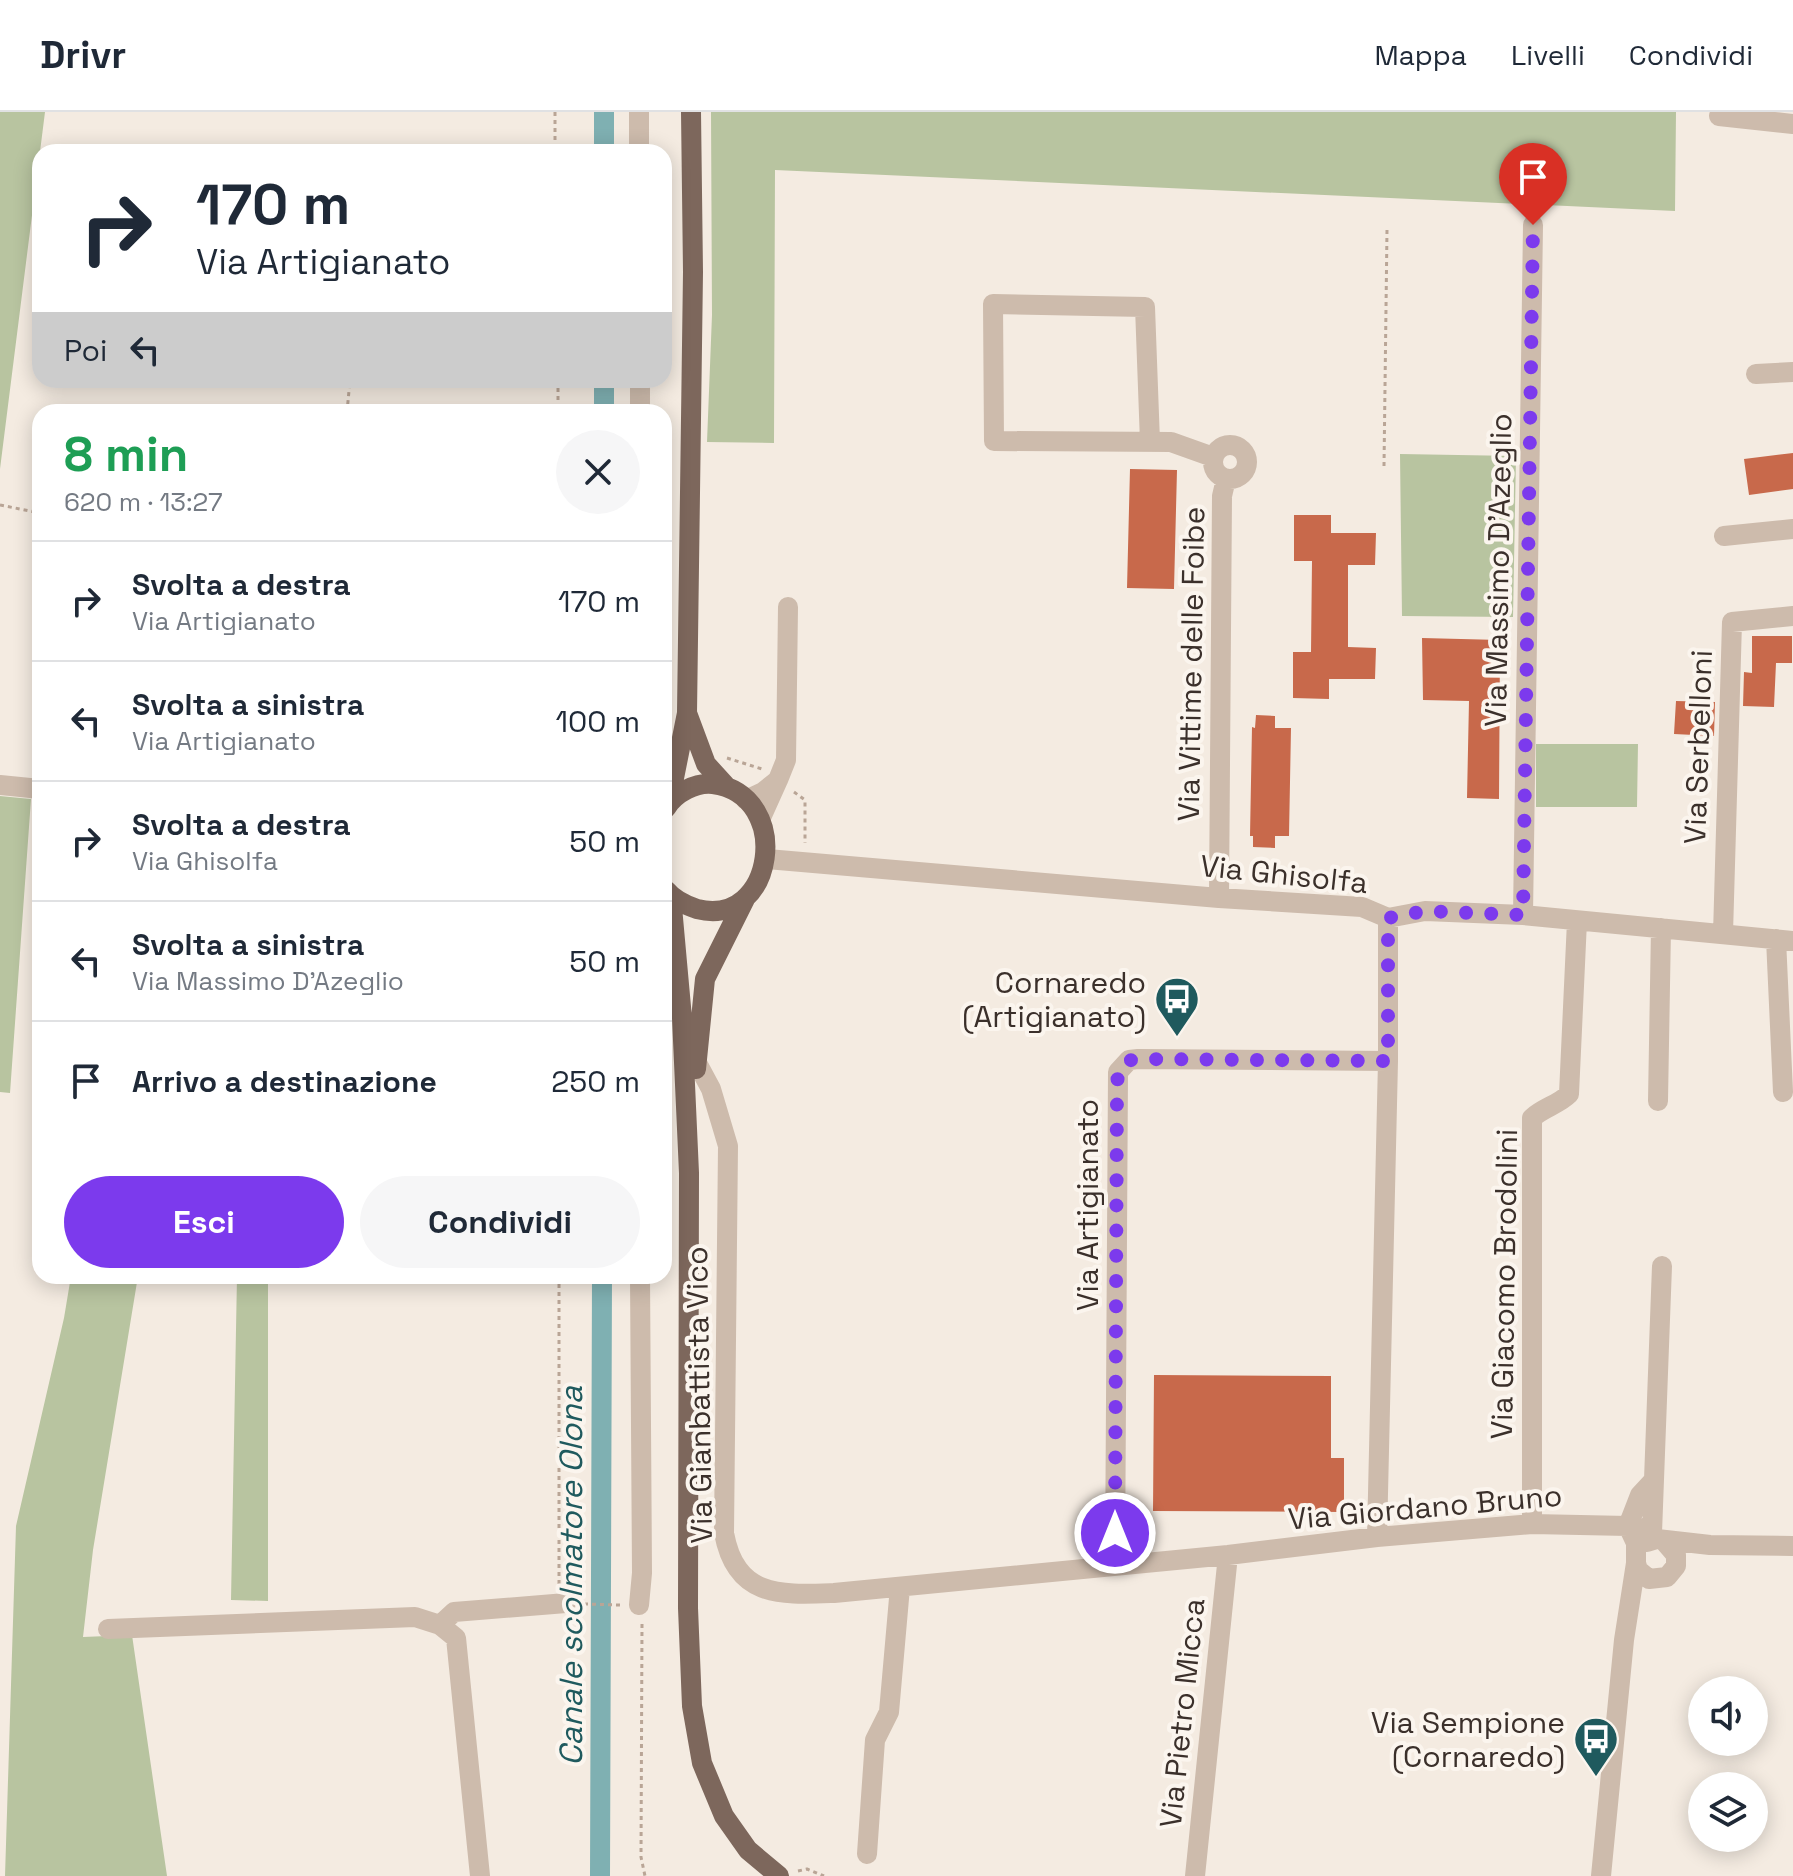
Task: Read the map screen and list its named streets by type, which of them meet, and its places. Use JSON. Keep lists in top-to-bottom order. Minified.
{"streets":{"street":["Via Massimo D'Azeglio","Via Vittime delle Foibe","Via Serbelloni","Via Ghisolfa","Via Artigianato","Via Giacomo Brodolini","Via Gianbattista Vico","Via Giordano Bruno","Via Pietro Micca"]},"crossings":[["Via Massimo D'Azeglio","Via Ghisolfa"],["Via Vittime delle Foibe","Via Ghisolfa"],["Via Serbelloni","Via Ghisolfa"],["Via Ghisolfa","Via Giacomo Brodolini"],["Via Artigianato","Via Gianbattista Vico"],["Via Giacomo Brodolini","Via Giordano Bruno"],["Via Gianbattista Vico","Via Giordano Bruno"],["Via Gianbattista Vico","Via Pietro Micca"],["Via Giordano Bruno","Via Pietro Micca"]],"water":["Canale scolmatore Olona"],"places":{"bus stop":["Cornaredo (Artigianato)","Via Sempione (Cornaredo)"]},"page":{"header":"Drivr","nav":["Mappa","Livelli","Condividi"],"turn":["170 m","Via Artigianato"],"then":"Poi","heading":["8 min","620 m · 13:27"],"list":[{"name":"Svolta a destra","note":"Via Artigianato","value":"170 m"},{"name":"Svolta a sinistra","note":"Via Artigianato","value":"100 m"},{"name":"Svolta a destra","note":"Via Ghisolfa","value":"50 m"},{"name":"Svolta a sinistra","note":"Via Massimo D'Azeglio","value":"50 m"},{"name":"Arrivo a destinazione","value":"250 m"}],"buttons":["Esci","Condividi"]}}
